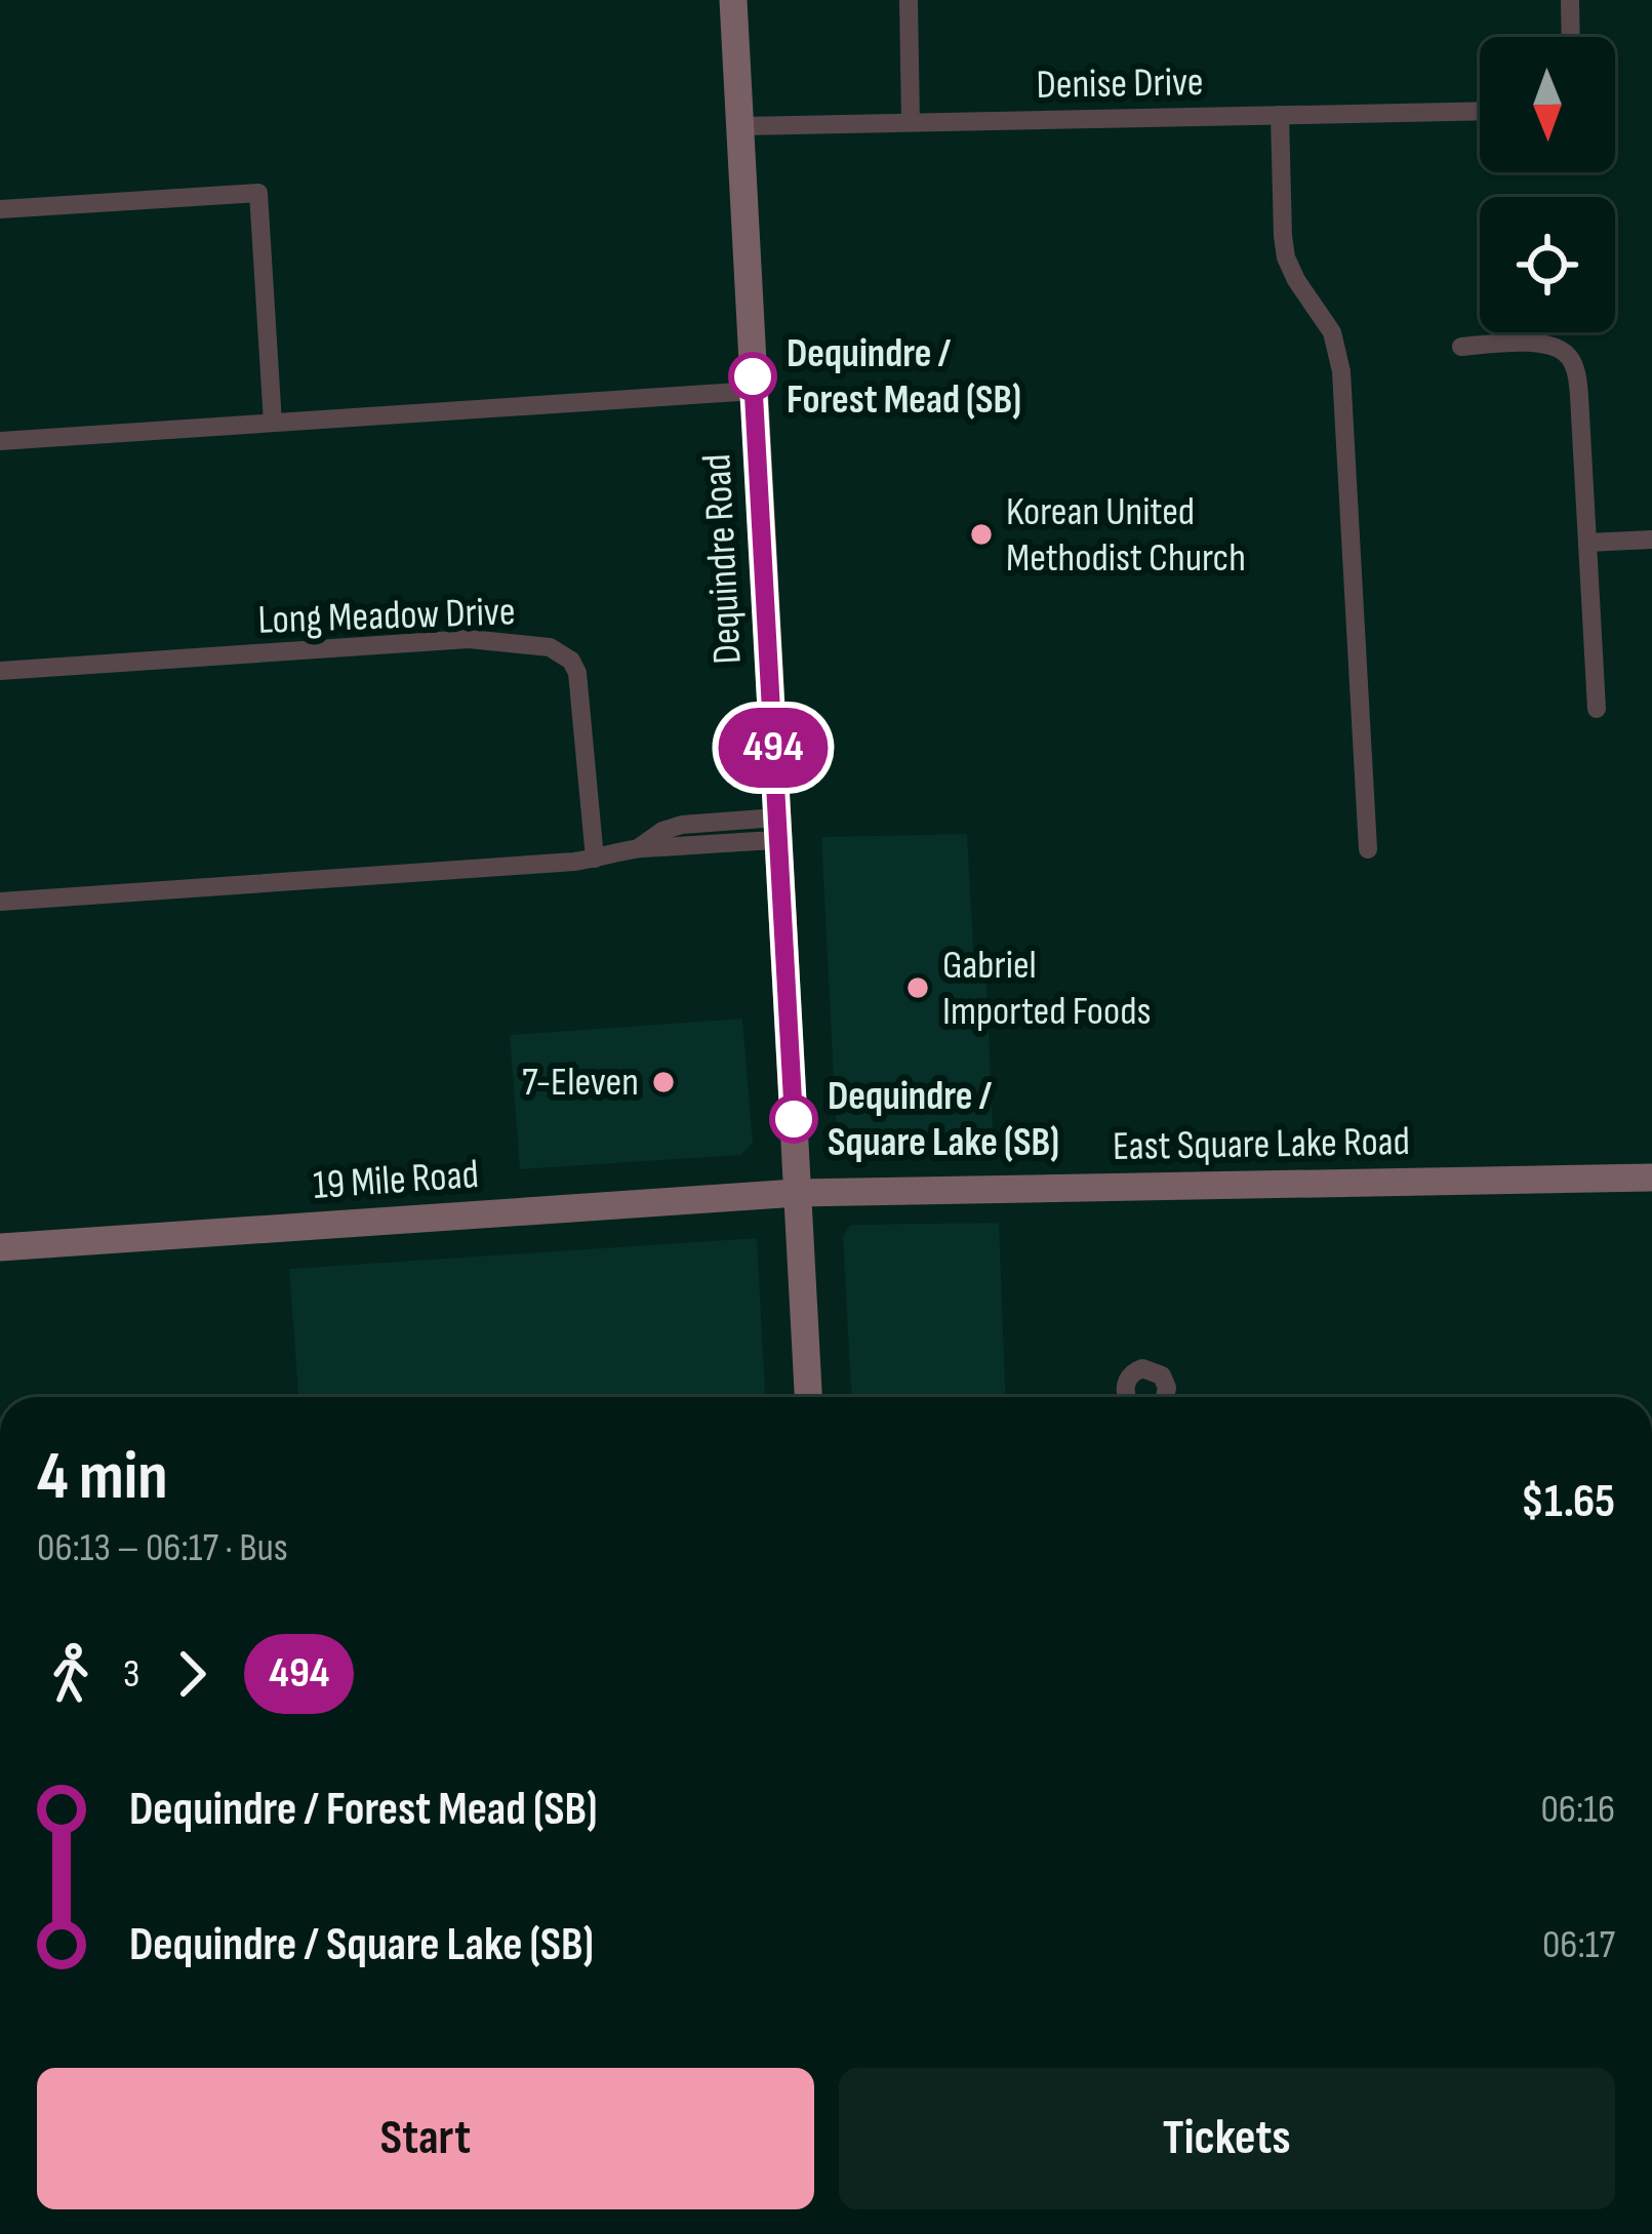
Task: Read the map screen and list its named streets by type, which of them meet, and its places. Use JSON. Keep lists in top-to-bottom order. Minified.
{"streets":{"main road":["Dequindre Road","East Square Lake Road","19 Mile Road"],"street":["Denise Drive","Long Meadow Drive"]},"crossings":[["Denise Drive","Dequindre Road"],["Dequindre Road","East Square Lake Road"],["Dequindre Road","19 Mile Road"],["East Square Lake Road","19 Mile Road"]],"places":["Dequindre / Forest Mead (SB)","Korean United Methodist Church","Gabriel Imported Foods","7-Eleven","Dequindre / Square Lake (SB)"],"lines":["bus line 494"],"north":"bottom","page":{"on_map":"494","heading":["4 min","06:13 – 06:17 · Bus","$1.65"],"legs":["3","494"],"list":[{"name":"Dequindre / Forest Mead (SB)","value":"06:16"},{"name":"Dequindre / Square Lake (SB)","value":"06:17"}],"buttons":["Start","Tickets"]}}
